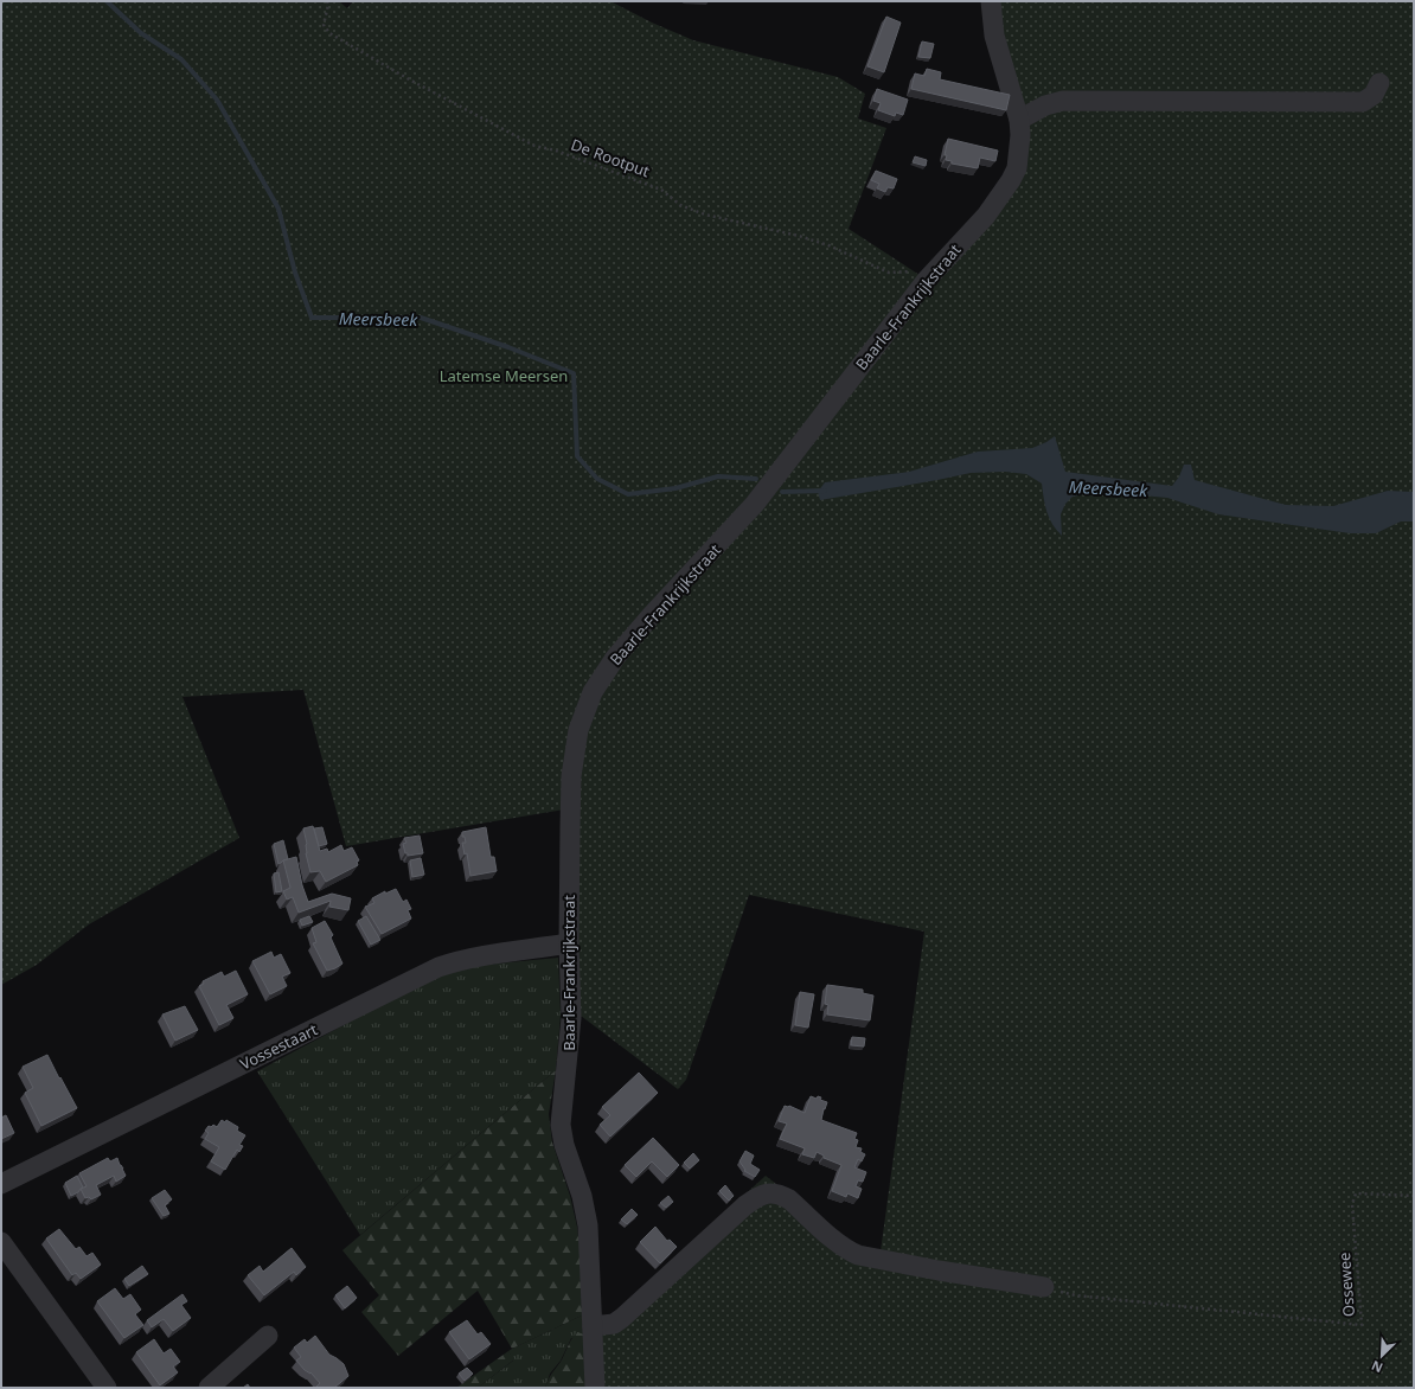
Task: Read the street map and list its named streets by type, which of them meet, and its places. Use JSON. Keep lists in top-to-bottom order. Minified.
{"streets":{"street":["Baarle-Frankrijkstraat","Vossestaart"],"path":["De Rootput","Ossewee"]},"crossings":[["De Rootput","Baarle-Frankrijkstraat"],["Baarle-Frankrijkstraat","Vossestaart"]],"water":["Meersbeek"],"parks":["Latemse Meersen"],"north":"bottom left"}
